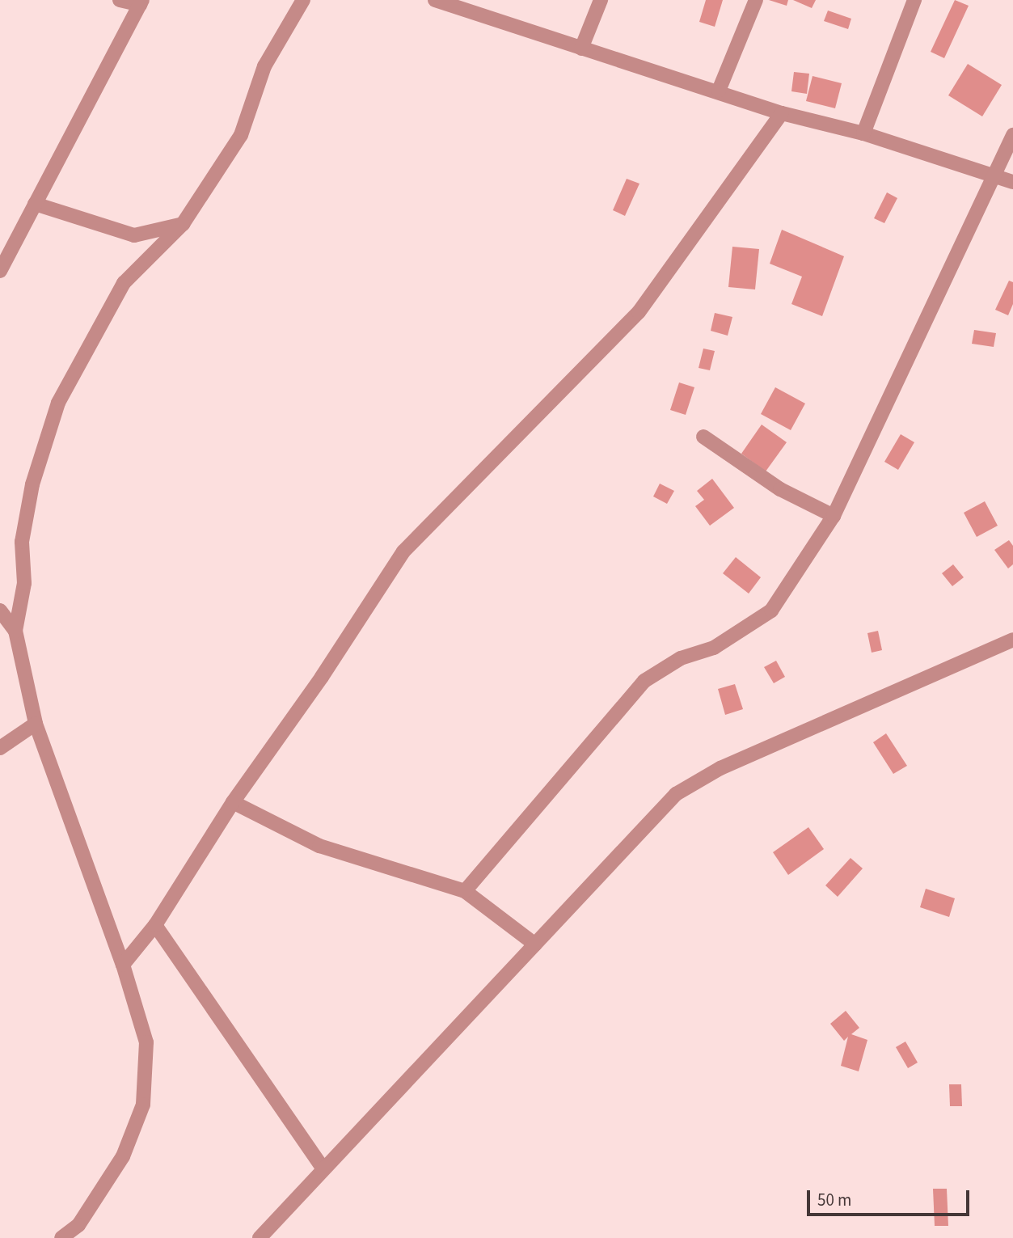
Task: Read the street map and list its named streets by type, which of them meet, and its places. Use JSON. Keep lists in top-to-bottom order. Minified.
{"scale_bar":"50 m"}
